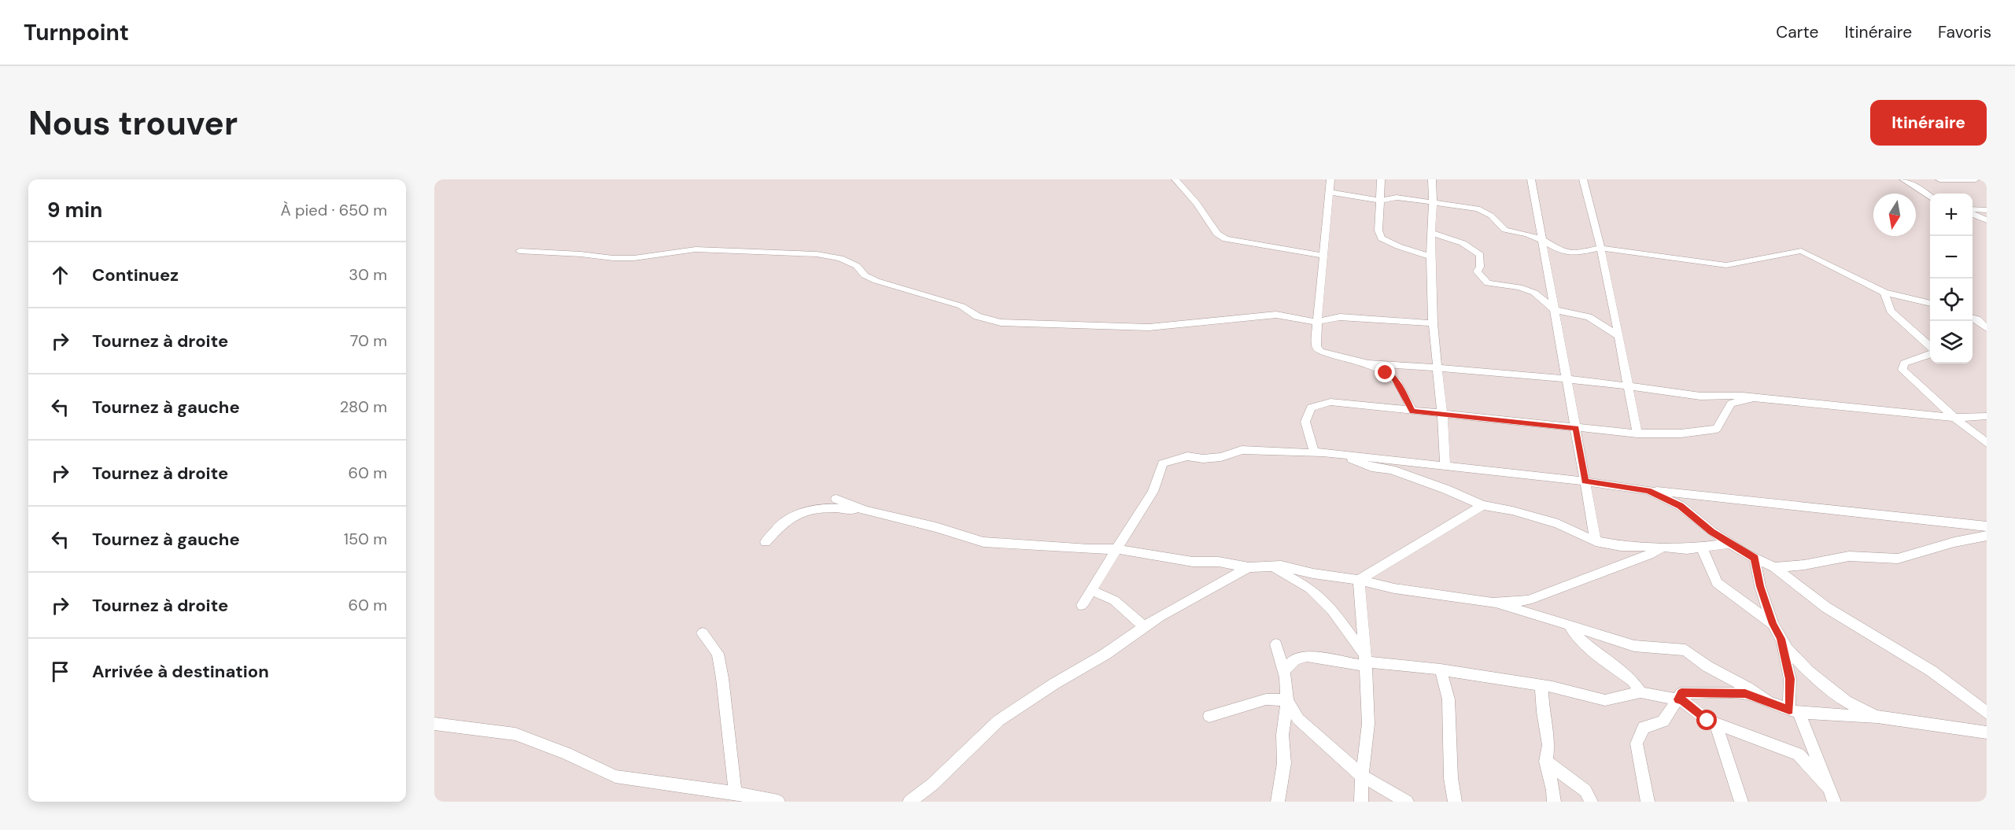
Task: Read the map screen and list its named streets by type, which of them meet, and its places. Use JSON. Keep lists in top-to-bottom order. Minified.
{"north":"bottom","page":{"header":"Turnpoint","nav":["Carte","Itinéraire","Favoris"],"buttons":"Itinéraire","title":"Nous trouver","heading":["9 min","À pied · 650 m"],"map_buttons":["+","−"],"list":[["Continuez","30 m"],["Tournez à droite","70 m"],["Tournez à gauche","280 m"],["Tournez à droite","60 m"],["Tournez à gauche","150 m"],["Tournez à droite","60 m"],"Arrivée à destination"]}}
